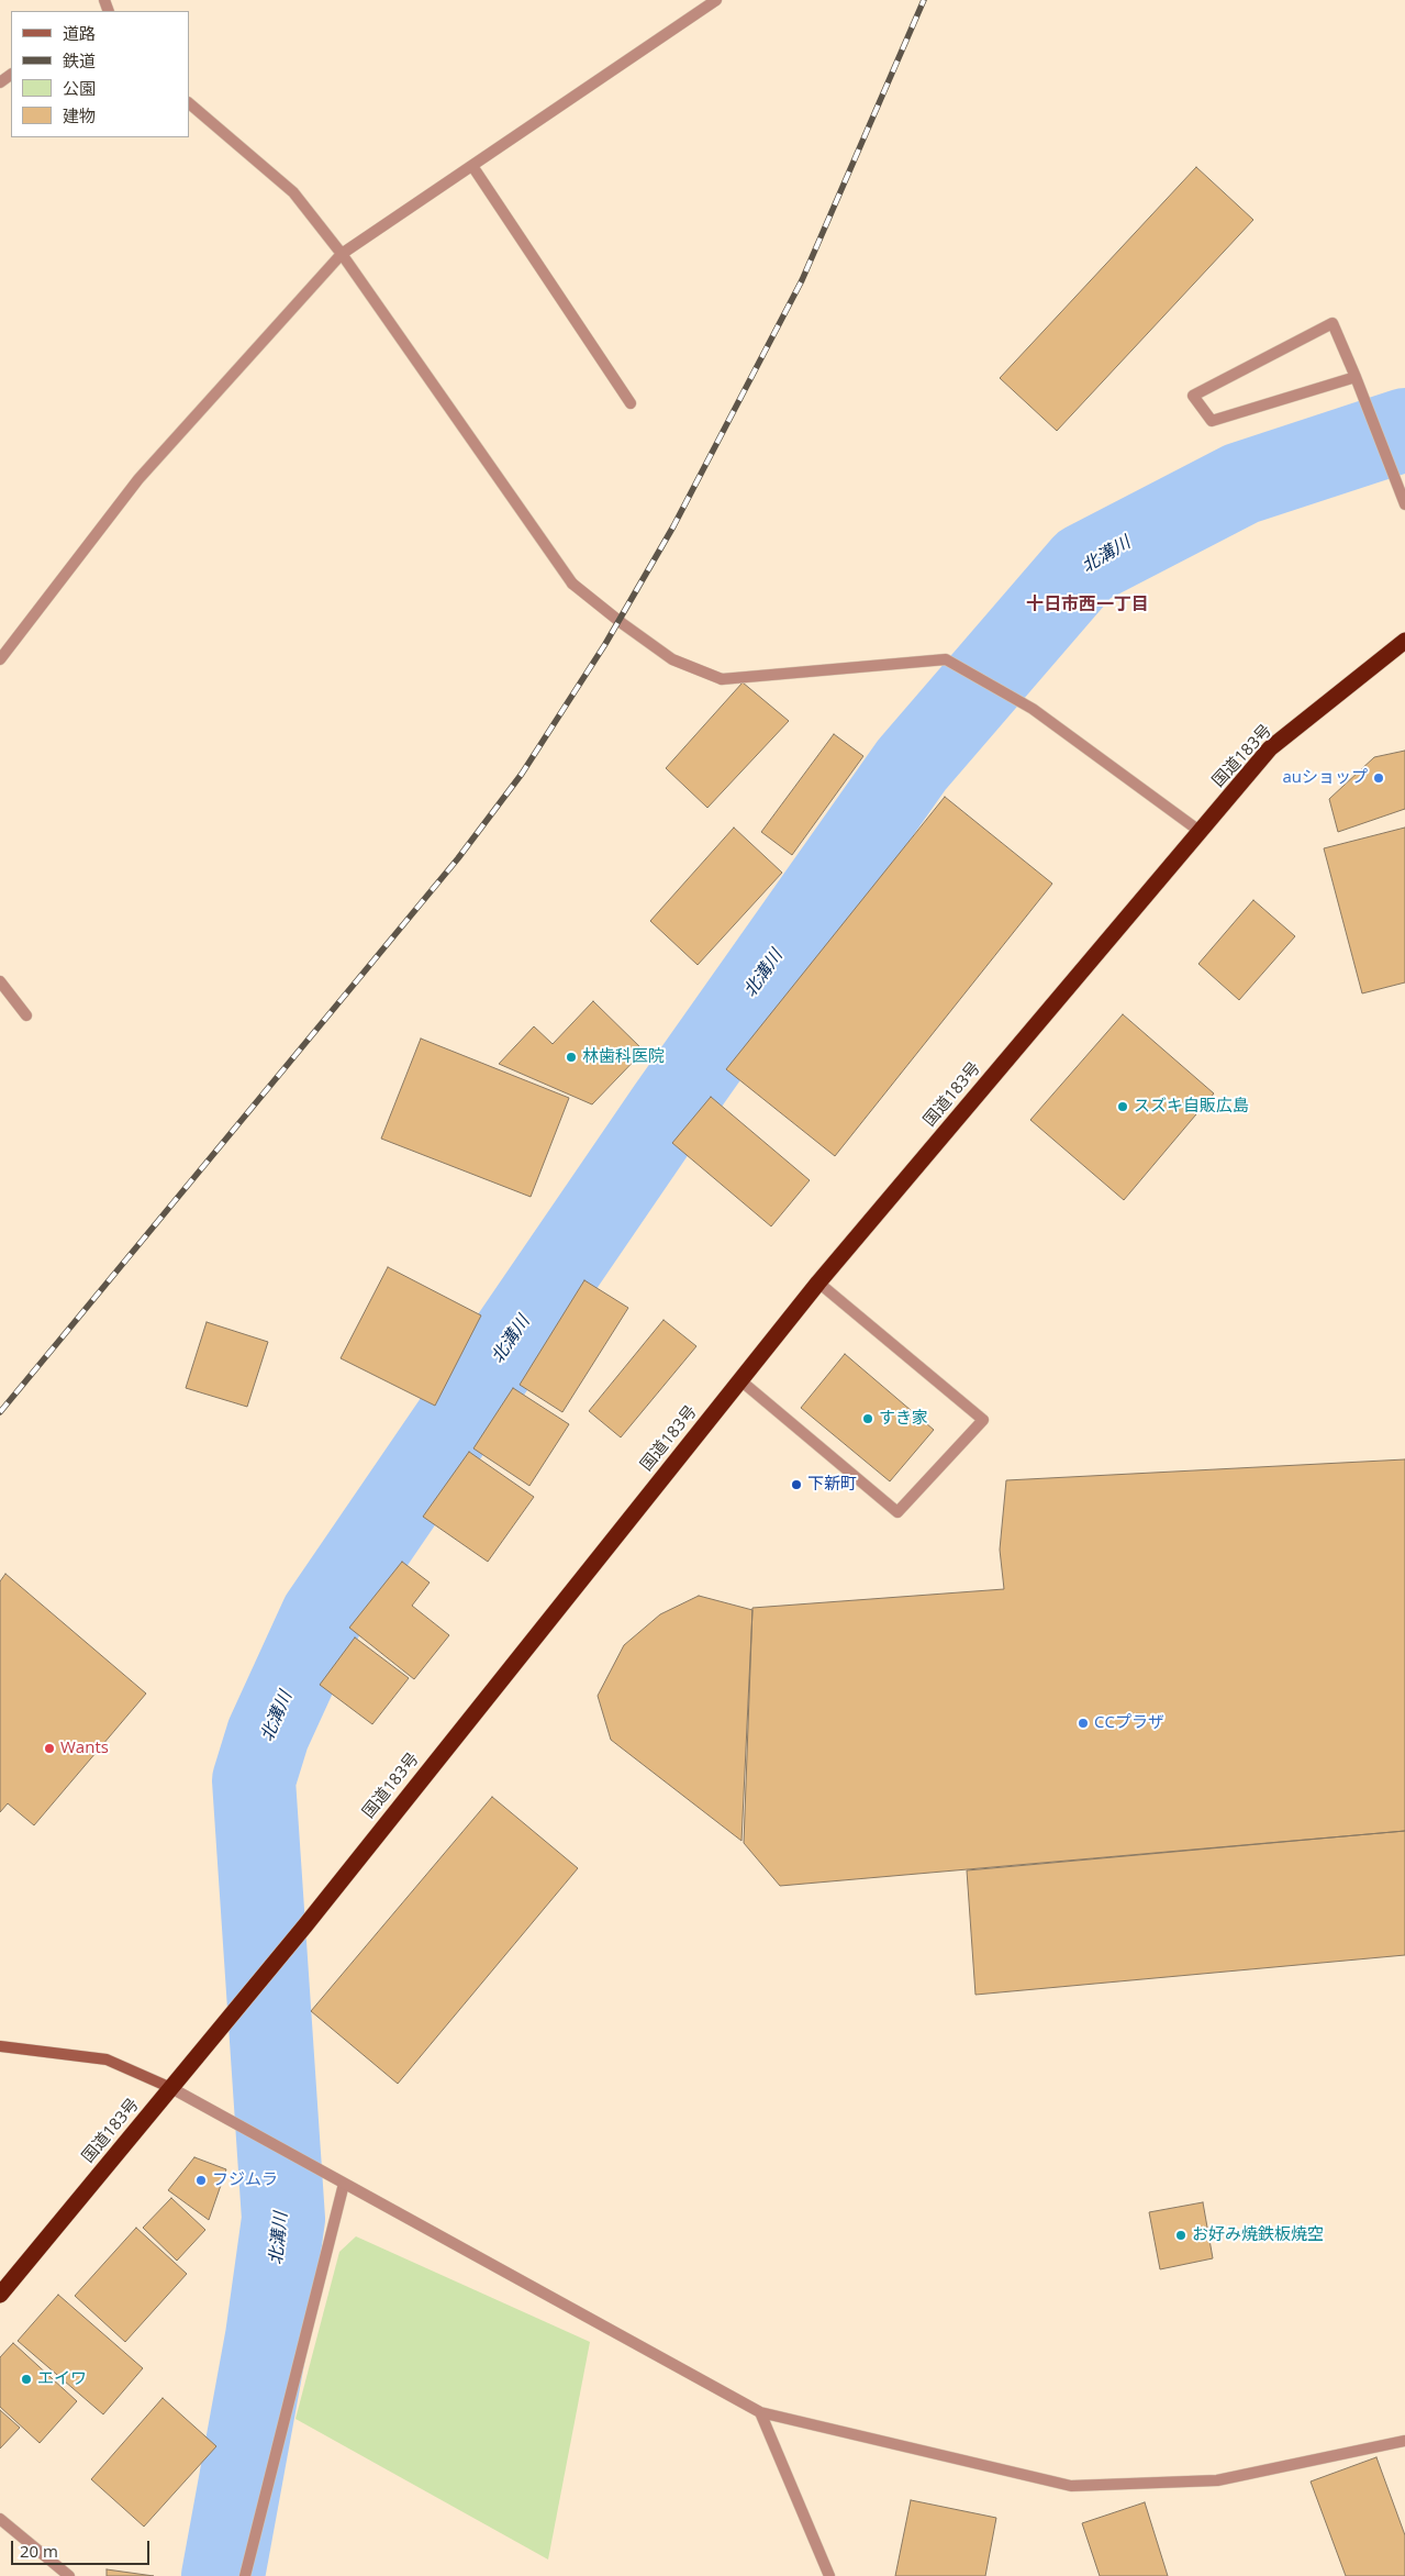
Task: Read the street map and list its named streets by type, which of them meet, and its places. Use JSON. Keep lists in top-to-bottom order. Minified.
{"streets":{"highway":["国道183号"]},"districts":["十日市西一丁目"],"water":["北溝川"],"places":["auショップ","林歯科医院","スズキ自販広島","すき家","下新町","CCプラザ","Wants","フジムラ","お好み焼鉄板焼空","エイワ"],"legend":["道路","鉄道","公園","建物"],"scale_bar":"20 m"}
